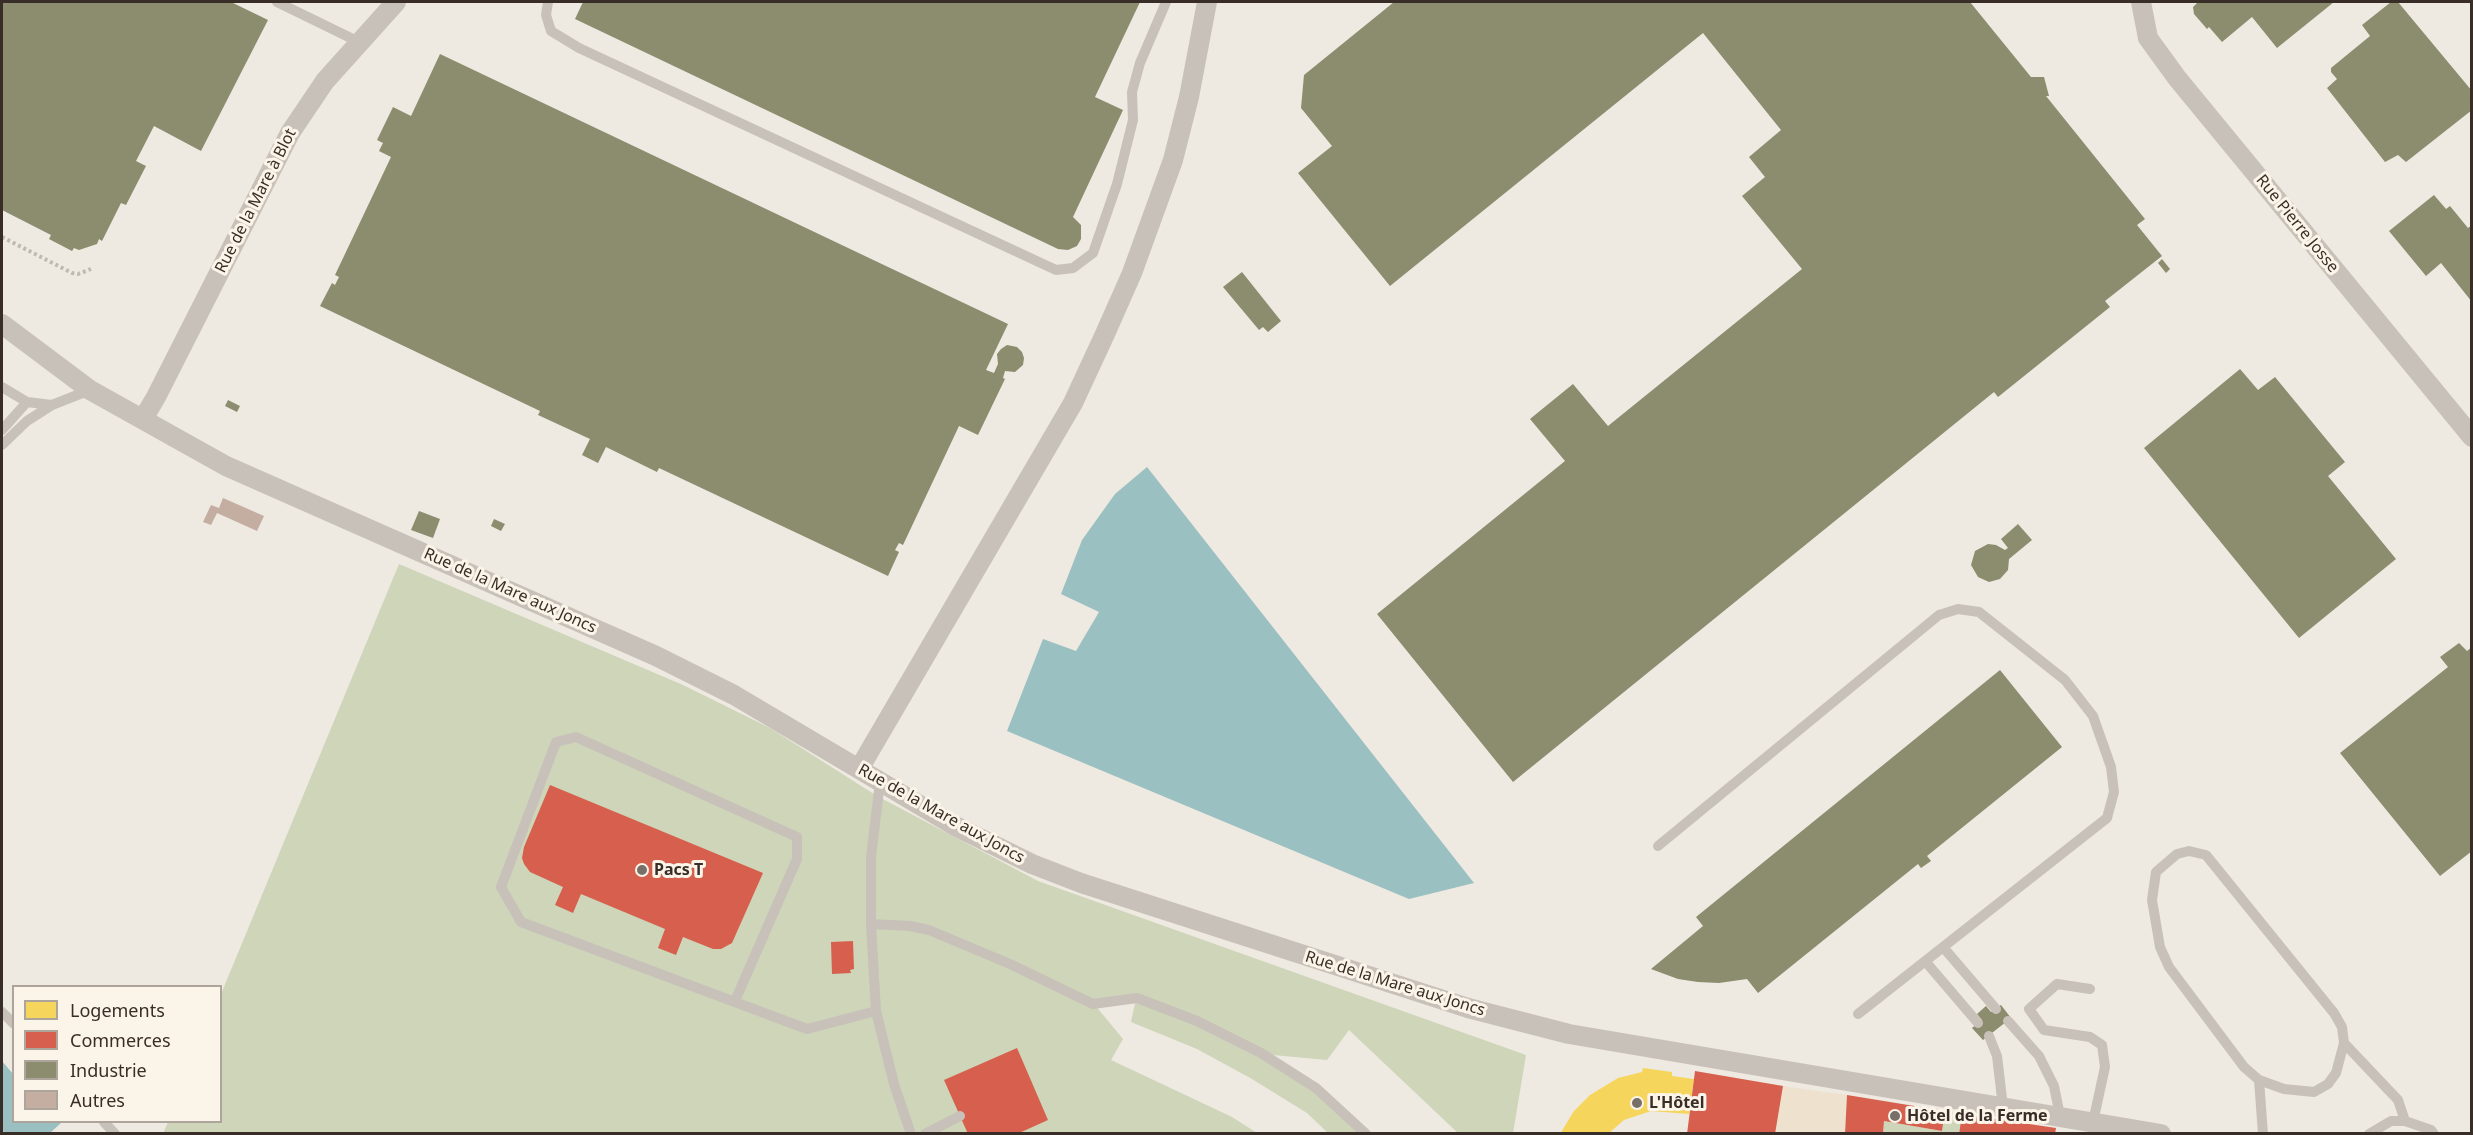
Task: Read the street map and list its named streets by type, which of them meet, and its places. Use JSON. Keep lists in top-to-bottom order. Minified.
{"streets":{"street":["Rue de la Mare à Blot","Rue Pierre Josse","Rue de la Mare aux Joncs"]},"crossings":[["Rue de la Mare à Blot","Rue de la Mare aux Joncs"]],"places":["Pacs T","L'Hôtel","Hôtel de la Ferme"],"legend":["Logements","Commerces","Industrie","Autres"]}
